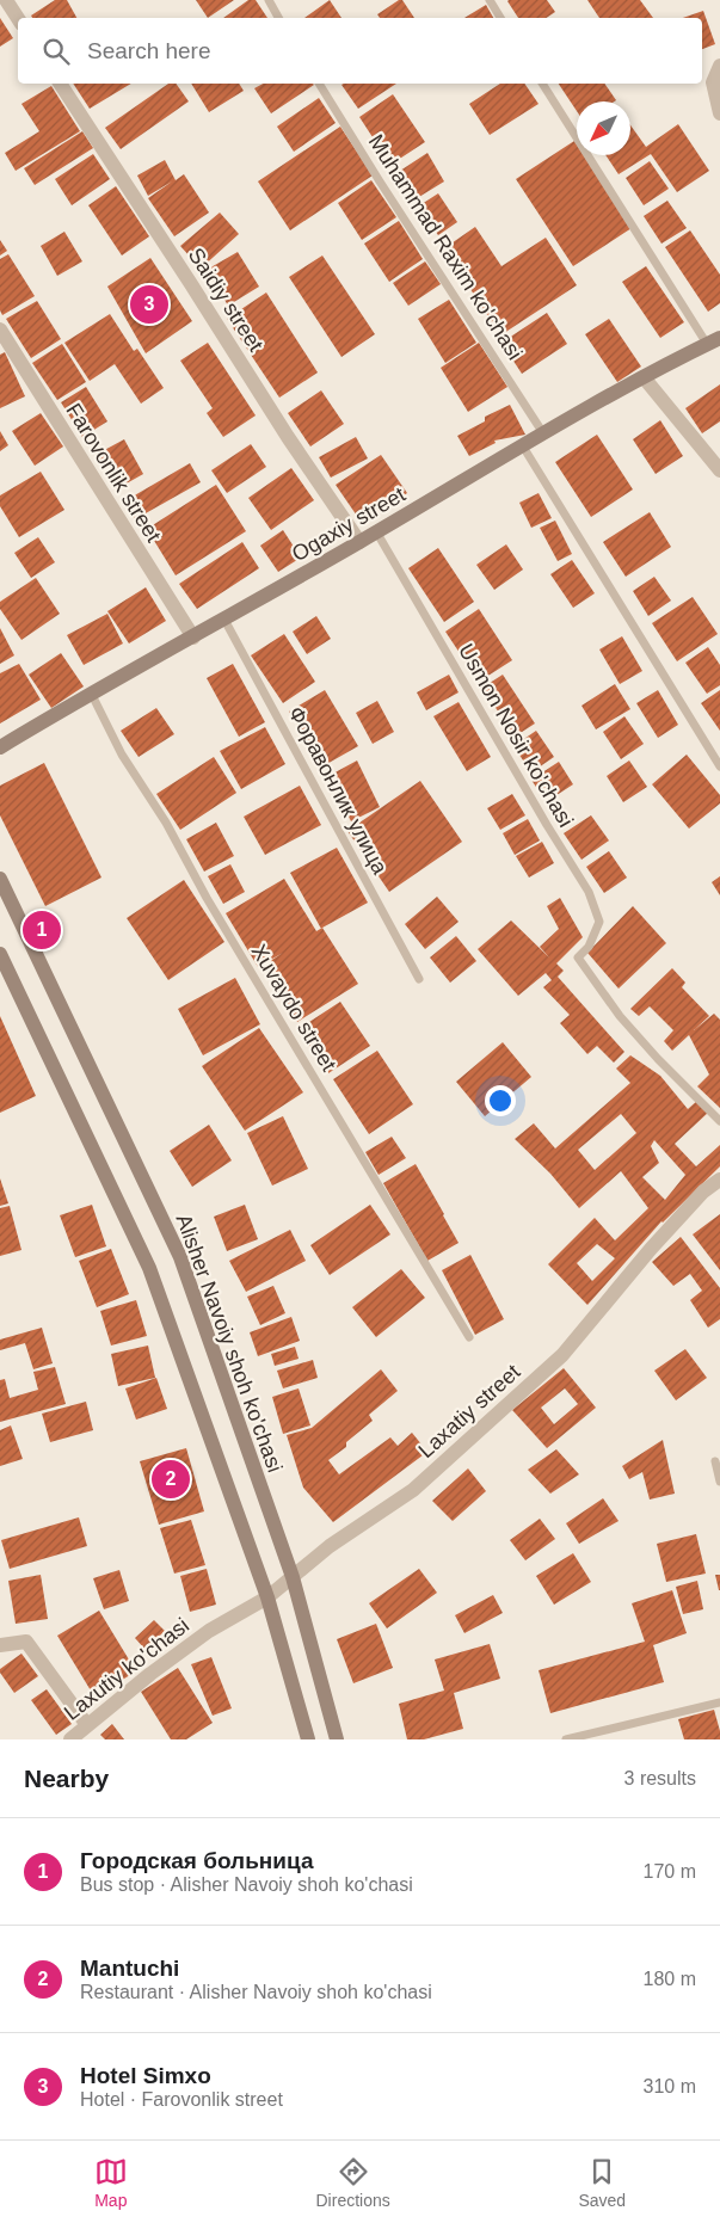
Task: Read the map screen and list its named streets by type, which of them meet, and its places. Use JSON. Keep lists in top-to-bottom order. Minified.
{"streets":{"main road":["Ogaxiy street","Alisher Navoiy shoh ko'chasi"],"street":["Saidiy street","Farovonlik street","Laxatiy street","Laxutiy ko'chasi"],"lane":["Muhammad Raxim ko'chasi","Usmon Nosir ko'chasi","Форавонлик улица","Xuvaydo street"]},"crossings":[["Muhammad Raxim ko'chasi","Ogaxiy street"],["Saidiy street","Ogaxiy street"],["Farovonlik street","Ogaxiy street"],["Ogaxiy street","Usmon Nosir ko'chasi"],["Ogaxiy street","Форавонлик улица"],["Ogaxiy street","Xuvaydo street"],["Alisher Navoiy shoh ko'chasi","Laxatiy street"],["Laxatiy street","Laxutiy ko'chasi"]],"north":"bottom left","page":{"search":"Search here","pins":["3","1","2"],"heading":["Nearby","3 results"],"list":[{"mark":"1","name":"Городская больница","note":"Bus stop · Alisher Navoiy shoh ko'chasi","value":"170 m"},{"mark":"2","name":"Mantuchi","note":"Restaurant · Alisher Navoiy shoh ko'chasi","value":"180 m"},{"mark":"3","name":"Hotel Simxo","note":"Hotel · Farovonlik street","value":"310 m"}],"nav":["Map","Directions","Saved"]}}
